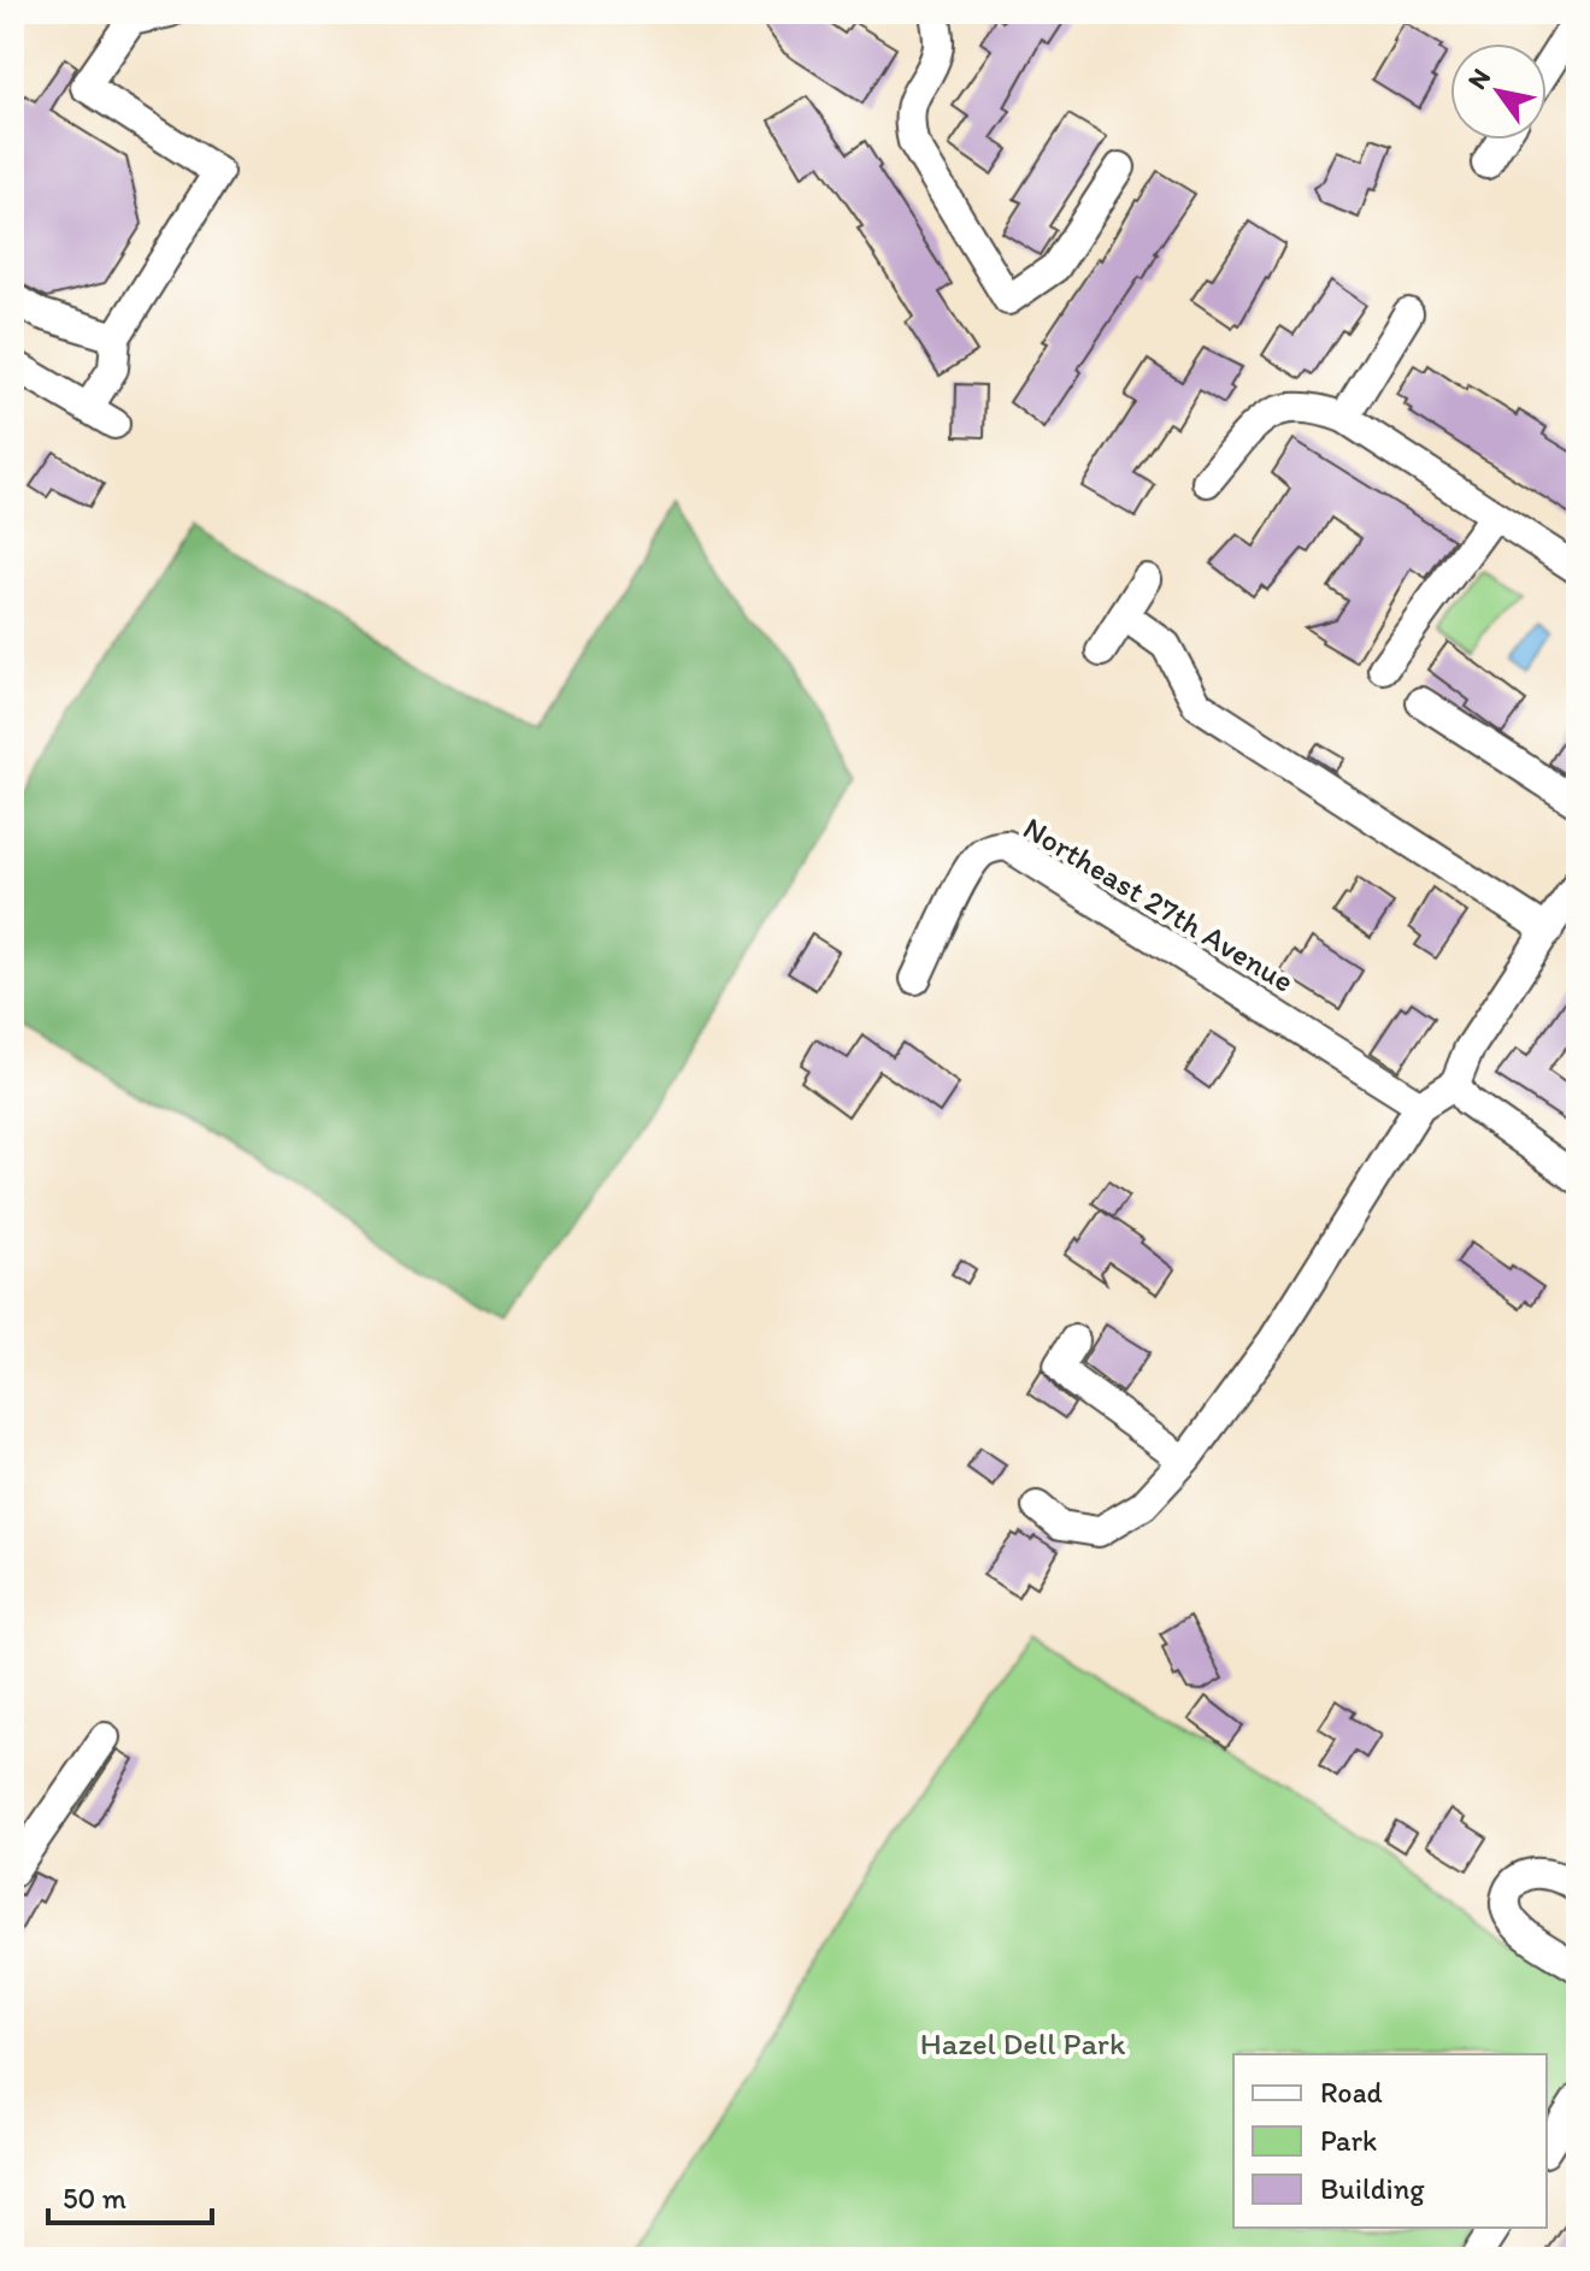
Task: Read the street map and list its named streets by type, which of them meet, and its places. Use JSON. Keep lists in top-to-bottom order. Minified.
{"streets":{"street":["Northeast 27th Avenue"]},"parks":["Hazel Dell Park"],"legend":["Road","Park","Building"],"scale_bar":"50 m","north":"top left"}
